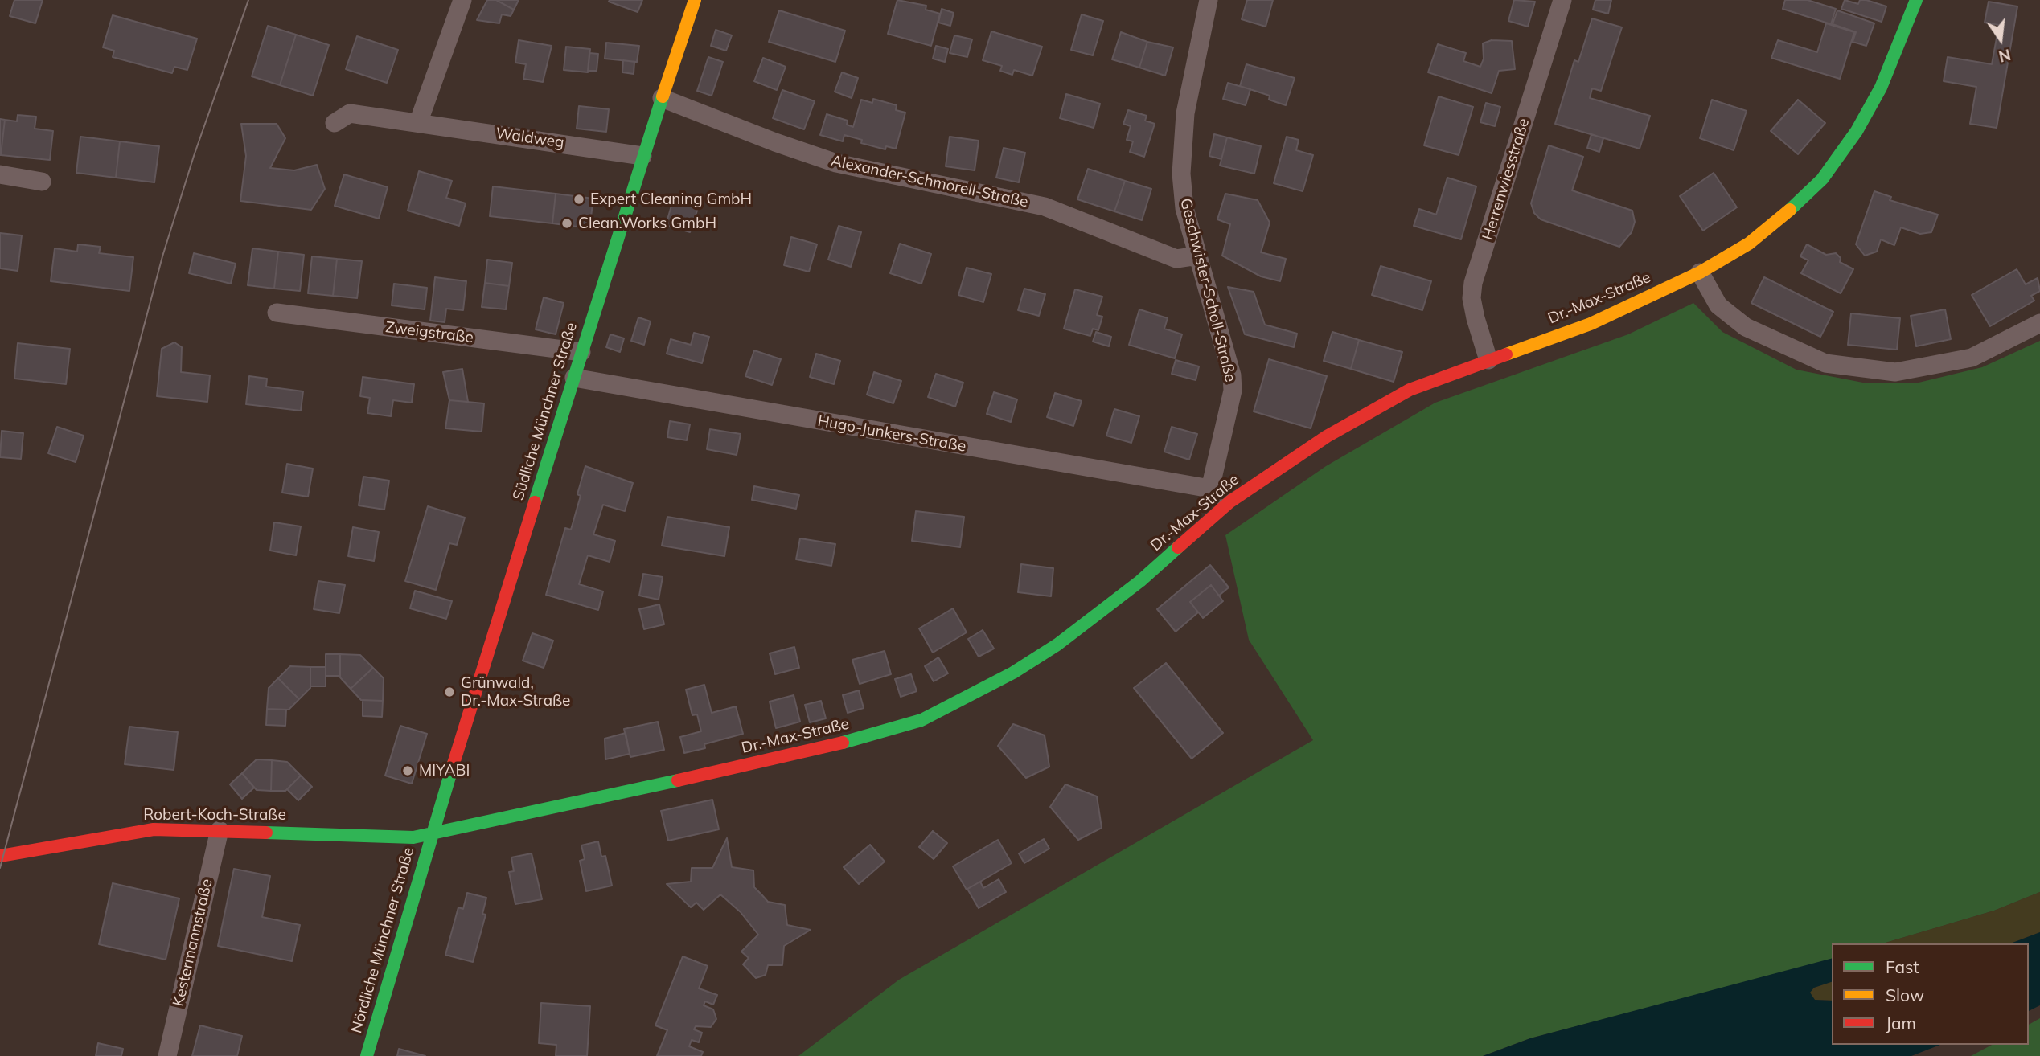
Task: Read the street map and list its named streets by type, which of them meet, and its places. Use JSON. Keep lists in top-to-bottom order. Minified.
{"streets":{"street":["Waldweg","Herrenwiesstraße","Alexander-Schmorell-Straße","Geschwister-Scholl-Straße","Dr.-Max-Straße","Zweigstraße","Südliche Münchner Straße","Hugo-Junkers-Straße","Robert-Koch-Straße","Nördliche Münchner Straße","Kestermannstraße"]},"crossings":[["Waldweg","Südliche Münchner Straße"],["Herrenwiesstraße","Dr.-Max-Straße"],["Alexander-Schmorell-Straße","Geschwister-Scholl-Straße"],["Alexander-Schmorell-Straße","Südliche Münchner Straße"],["Geschwister-Scholl-Straße","Hugo-Junkers-Straße"],["Dr.-Max-Straße","Südliche Münchner Straße"],["Dr.-Max-Straße","Robert-Koch-Straße"],["Dr.-Max-Straße","Nördliche Münchner Straße"],["Zweigstraße","Südliche Münchner Straße"],["Südliche Münchner Straße","Hugo-Junkers-Straße"],["Südliche Münchner Straße","Robert-Koch-Straße"],["Südliche Münchner Straße","Nördliche Münchner Straße"],["Robert-Koch-Straße","Nördliche Münchner Straße"],["Robert-Koch-Straße","Kestermannstraße"]],"places":["Expert Cleaning GmbH","Clean.Works GmbH","Grünwald, Dr.-Max-Straße","MIYABI"],"legend":["Fast","Slow","Jam"],"north":"bottom"}
